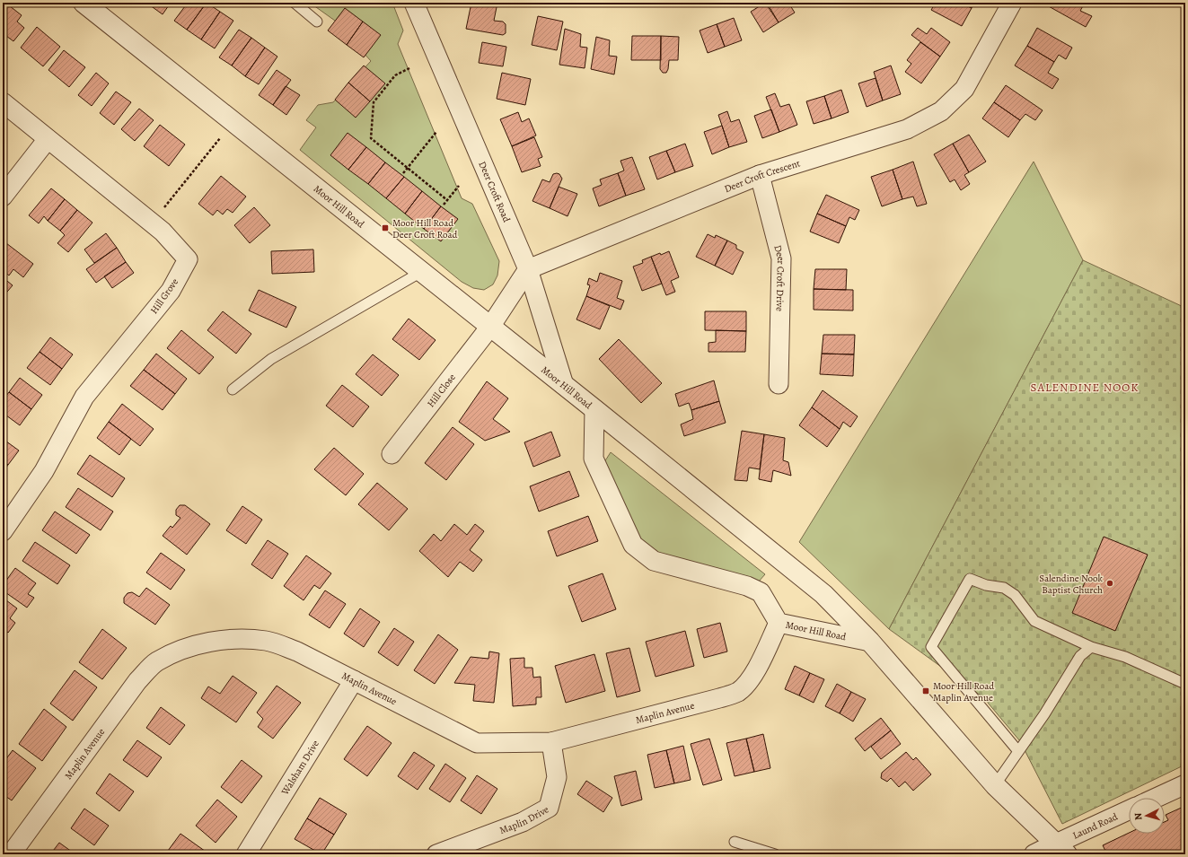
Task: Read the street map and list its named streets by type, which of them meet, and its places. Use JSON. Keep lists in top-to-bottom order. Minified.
{"streets":{"street":["Deer Croft Crescent","Deer Croft Road","Moor Hill Road","Deer Croft Drive","Hill Grove","Hill Close","Maplin Avenue","Walsham Drive","Maplin Drive","Laund Road"]},"crossings":[["Deer Croft Crescent","Deer Croft Road"],["Deer Croft Crescent","Deer Croft Drive"],["Deer Croft Road","Moor Hill Road"],["Moor Hill Road","Hill Close"],["Moor Hill Road","Maplin Avenue"],["Moor Hill Road","Laund Road"],["Maplin Avenue","Walsham Drive"],["Maplin Avenue","Maplin Drive"]],"districts":["SALENDINE NOOK"],"places":{"transit":["Moor Hill Road Deer Croft Road","Moor Hill Road Maplin Avenue"],"other":["Salendine Nook Baptist Church"]},"north":"left"}
